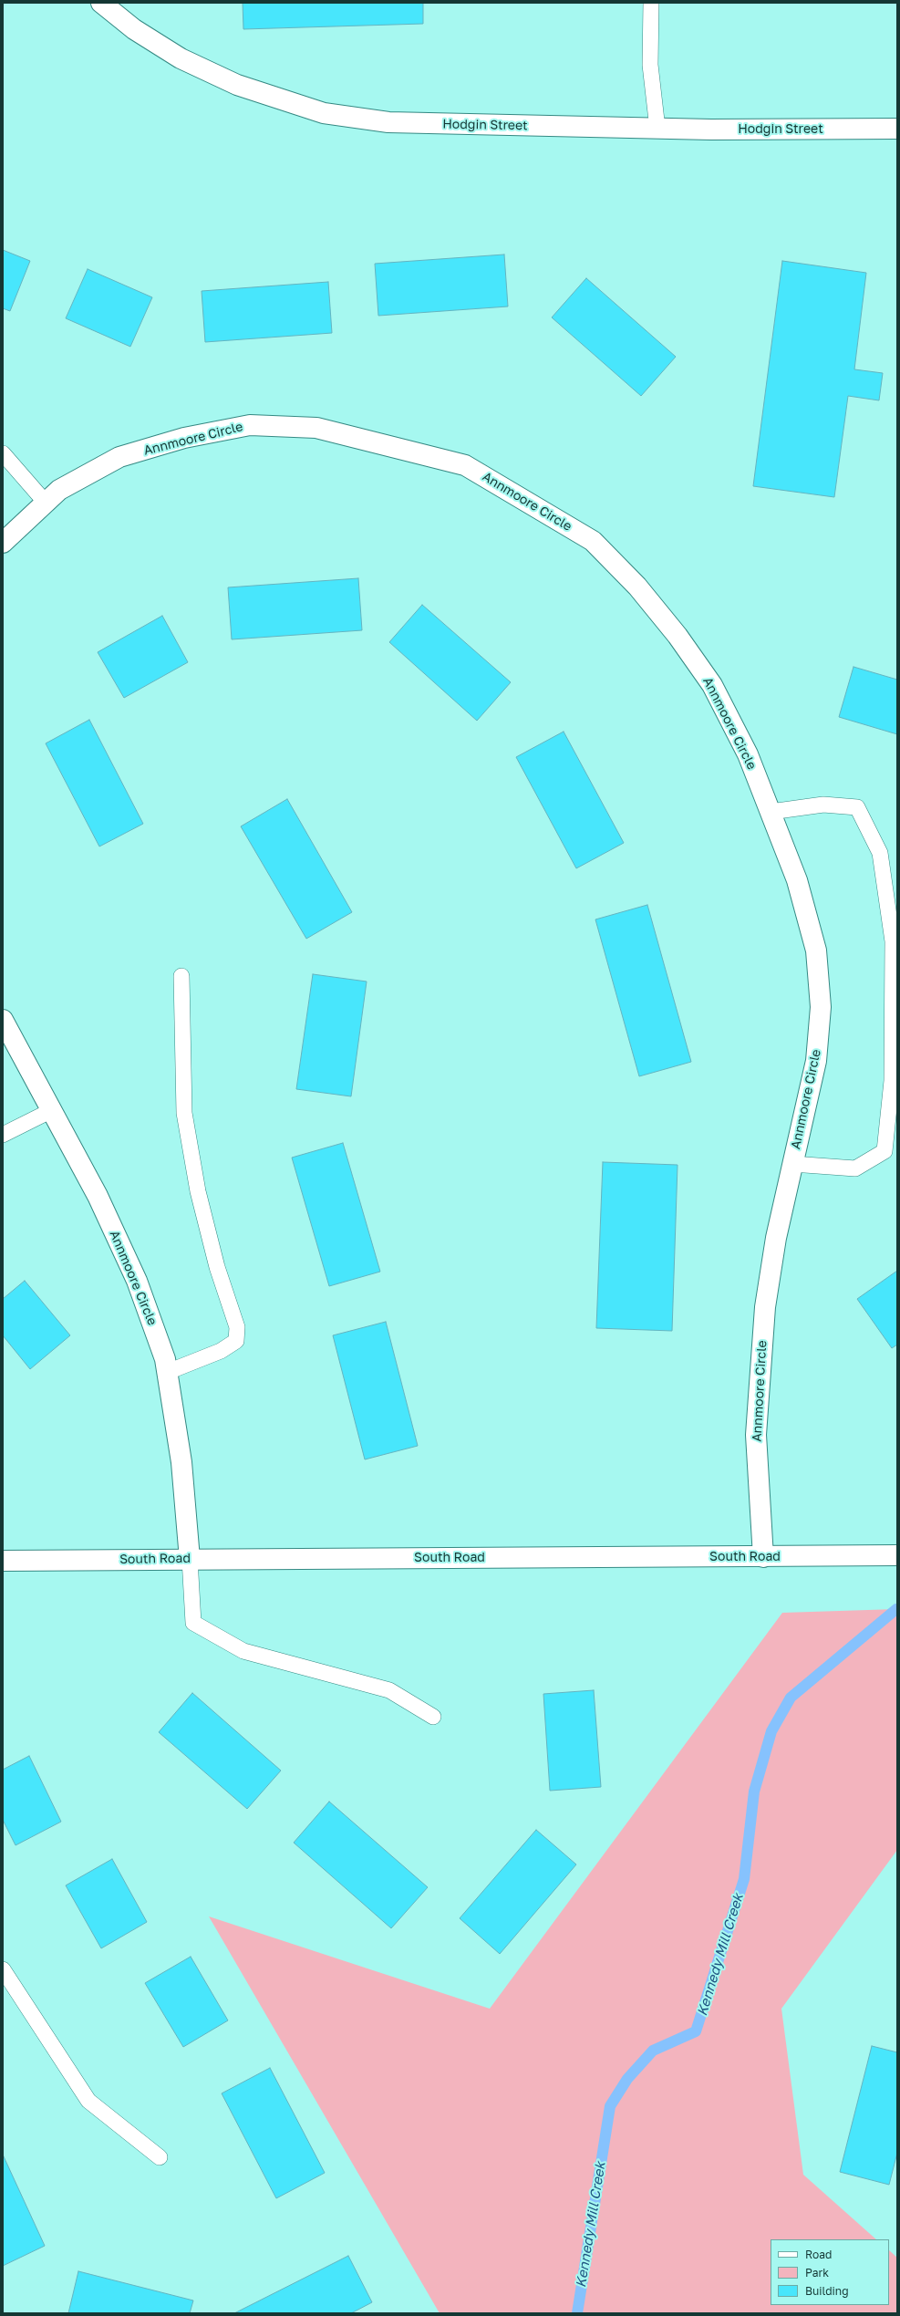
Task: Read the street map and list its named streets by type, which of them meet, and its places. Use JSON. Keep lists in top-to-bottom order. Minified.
{"streets":{"street":["Hodgin Street","Annmoore Circle","South Road"]},"crossings":[["Annmoore Circle","South Road"]],"water":["Kennedy Mill Creek"],"legend":["Road","Park","Building"]}
